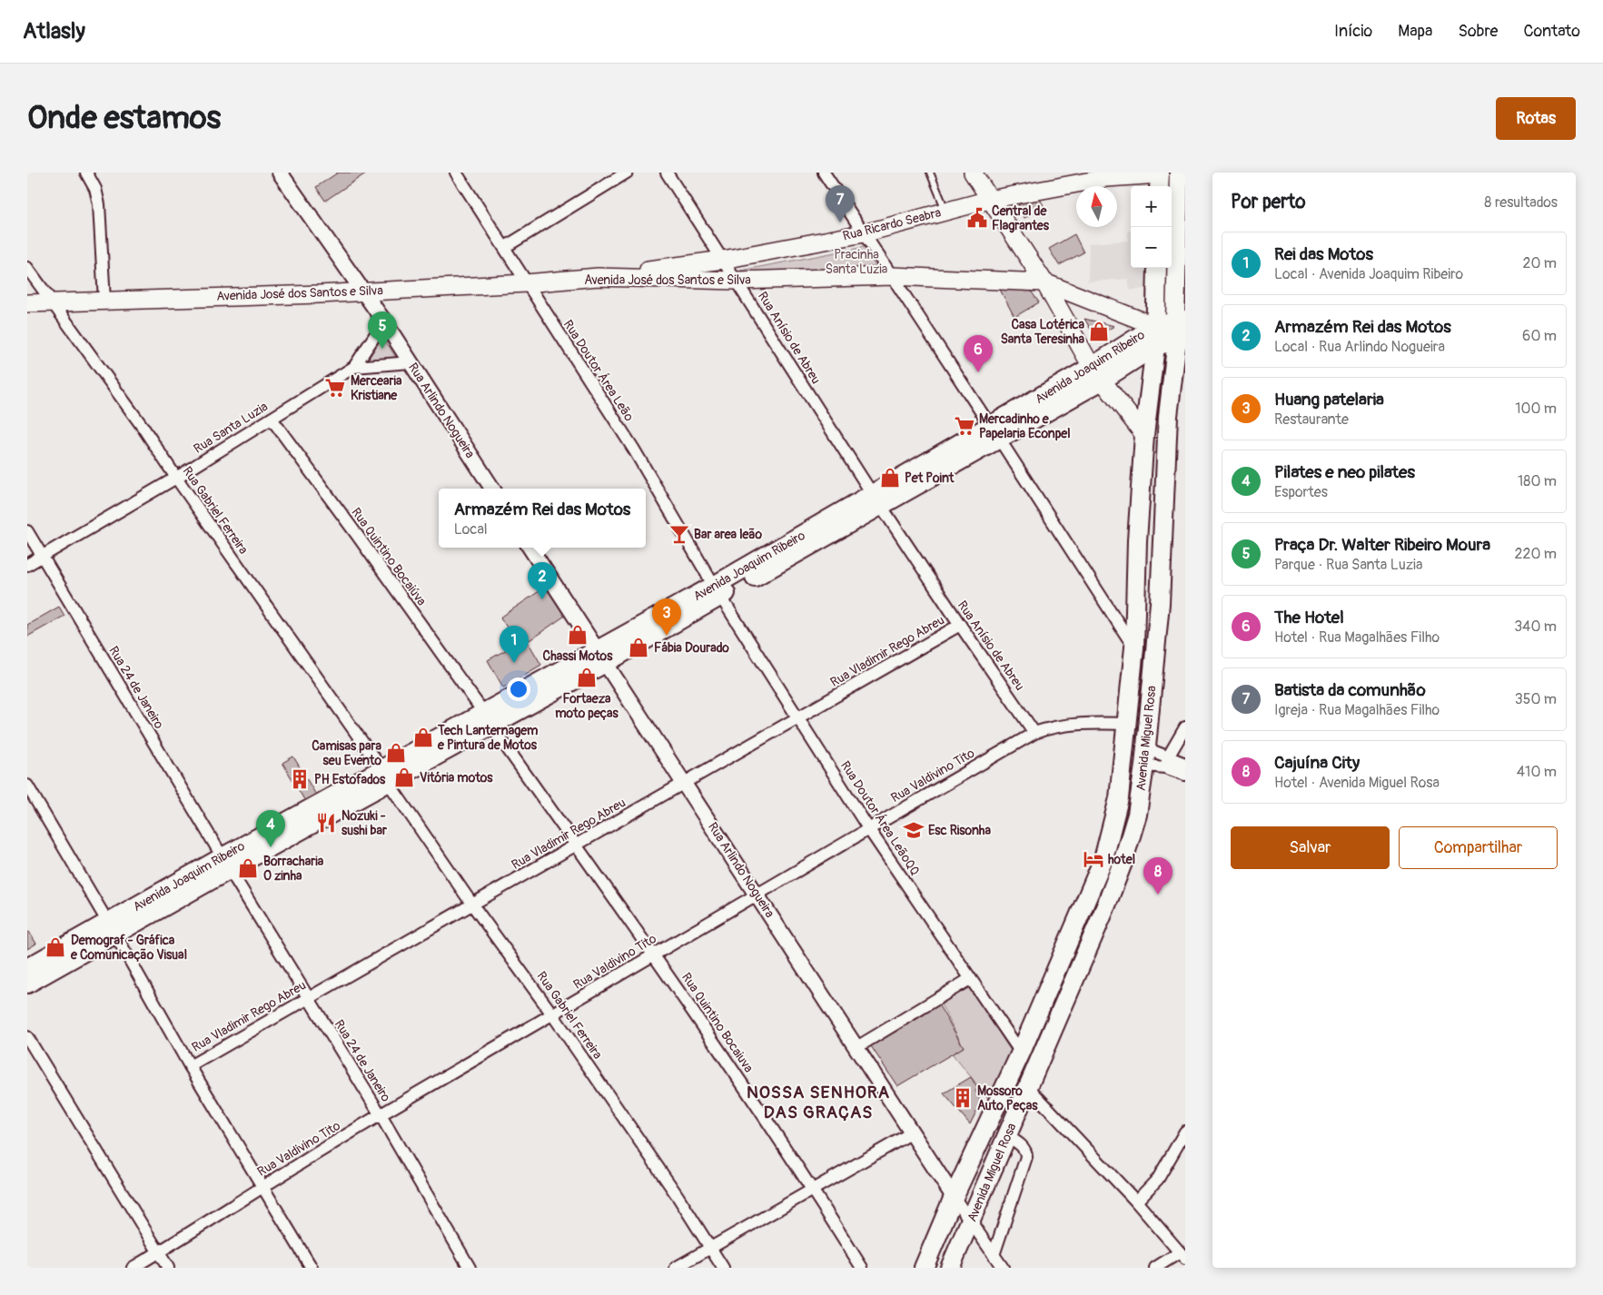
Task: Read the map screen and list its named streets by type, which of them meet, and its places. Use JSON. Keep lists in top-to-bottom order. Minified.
{"streets":{"main road":["Rua Ricardo Seabra","Avenida José dos Santos e Silva","Avenida Joaquim Ribeiro","Avenida Miguel Rosa"],"street":["Rua Anísio de Abreu","Rua Doutor Área Leão","Rua Arlindo Nogueira","Rua Santa Luzia","Rua Gabriel Ferreira","Rua Quintino Bocaiúva","Rua Vladimir Rego Abreu","Rua 24 de Janeiro","Rua Valdivino Tito","Rua Doutor Área LeãoQQ","Rua Quintino Bocaiuva"]},"crossings":[["Rua Ricardo Seabra","Avenida José dos Santos e Silva"],["Rua Ricardo Seabra","Rua Anísio de Abreu"],["Rua Ricardo Seabra","Avenida Miguel Rosa"],["Avenida José dos Santos e Silva","Rua Anísio de Abreu"],["Avenida José dos Santos e Silva","Avenida Joaquim Ribeiro"],["Avenida José dos Santos e Silva","Rua Doutor Área Leão"],["Avenida José dos Santos e Silva","Rua Arlindo Nogueira"],["Avenida José dos Santos e Silva","Rua Gabriel Ferreira"],["Avenida José dos Santos e Silva","Avenida Miguel Rosa"],["Rua Anísio de Abreu","Avenida Joaquim Ribeiro"],["Rua Anísio de Abreu","Rua Vladimir Rego Abreu"],["Rua Anísio de Abreu","Rua Valdivino Tito"],["Avenida Joaquim Ribeiro","Rua Doutor Área Leão"],["Avenida Joaquim Ribeiro","Rua Arlindo Nogueira"],["Avenida Joaquim Ribeiro","Rua Gabriel Ferreira"],["Avenida Joaquim Ribeiro","Rua Quintino Bocaiúva"],["Avenida Joaquim Ribeiro","Rua 24 de Janeiro"],["Avenida Joaquim Ribeiro","Avenida Miguel Rosa"],["Avenida Joaquim Ribeiro","Rua Doutor Área LeãoQQ"],["Rua Doutor Área Leão","Rua Doutor Área LeãoQQ"],["Rua Arlindo Nogueira","Rua Santa Luzia"],["Rua Arlindo Nogueira","Rua Vladimir Rego Abreu"],["Rua Arlindo Nogueira","Avenida Miguel Rosa"],["Rua Arlindo Nogueira","Rua Valdivino Tito"],["Rua Santa Luzia","Rua Gabriel Ferreira"],["Rua Santa Luzia","Rua Quintino Bocaiúva"],["Rua Santa Luzia","Rua 24 de Janeiro"],["Rua Gabriel Ferreira","Rua Vladimir Rego Abreu"],["Rua Gabriel Ferreira","Rua Valdivino Tito"],["Rua Quintino Bocaiúva","Rua Vladimir Rego Abreu"],["Rua Quintino Bocaiúva","Rua Valdivino Tito"],["Rua Quintino Bocaiúva","Rua Quintino Bocaiuva"],["Rua Vladimir Rego Abreu","Rua 24 de Janeiro"],["Rua Vladimir Rego Abreu","Rua Doutor Área LeãoQQ"],["Rua 24 de Janeiro","Rua Valdivino Tito"],["Avenida Miguel Rosa","Rua Valdivino Tito"],["Avenida Miguel Rosa","Rua Doutor Área LeãoQQ"],["Rua Valdivino Tito","Rua Doutor Área LeãoQQ"],["Rua Valdivino Tito","Rua Quintino Bocaiuva"]],"districts":["NOSSA SENHORA DAS GRAÇAS"],"parks":["Pracinha Santa Luzia"],"places":{"public building":["Central de Flagrantes"],"shop":["Casa Lotérica Santa Teresinha","Pet Point","Chassi Motos","Fábia Dourado","Fortaeza moto peças","Tech Lanternagem e Pintura de Motos","Camisas para seu Evento","Vitória motos","Borracharia O zinha","Demograf - Gráfica e Comunicação Visual"],"supermarket":["Mercearia Kristiane","Mercadinho e Papelaria Econpel"],"bar":["Bar area leão"],"building":["PH Estofados","Mossoro Auto Peças"],"restaurant":["Nozuki - sushi bar"],"school or university":["Esc Risonha"],"hotel":["hotel"]},"north":"top","page":{"header":"Atlasly","nav":["Início","Mapa","Sobre","Contato"],"buttons":["Rotas",["Salvar","Compartilhar"]],"title":"Onde estamos","heading":["Por perto","8 resultados"],"pins":["7","5","6","2","3","1","4","8"],"map_buttons":["+","−"],"list":[{"mark":"1","name":"Rei das Motos","note":"Local · Avenida Joaquim Ribeiro","value":"20 m"},{"mark":"2","name":"Armazém Rei das Motos","note":"Local · Rua Arlindo Nogueira","value":"60 m"},{"mark":"3","name":"Huang patelaria","note":"Restaurante","value":"100 m"},{"mark":"4","name":"Pilates e neo pilates","note":"Esportes","value":"180 m"},{"mark":"5","name":"Praça Dr. Walter Ribeiro Moura","note":"Parque · Rua Santa Luzia","value":"220 m"},{"mark":"6","name":"The Hotel","note":"Hotel · Rua Magalhães Filho","value":"340 m"},{"mark":"7","name":"Batista da comunhão","note":"Igreja · Rua Magalhães Filho","value":"350 m"},{"mark":"8","name":"Cajuína City","note":"Hotel · Avenida Miguel Rosa","value":"410 m"}],"popup":["Armazém Rei das Motos","Local"]}}
